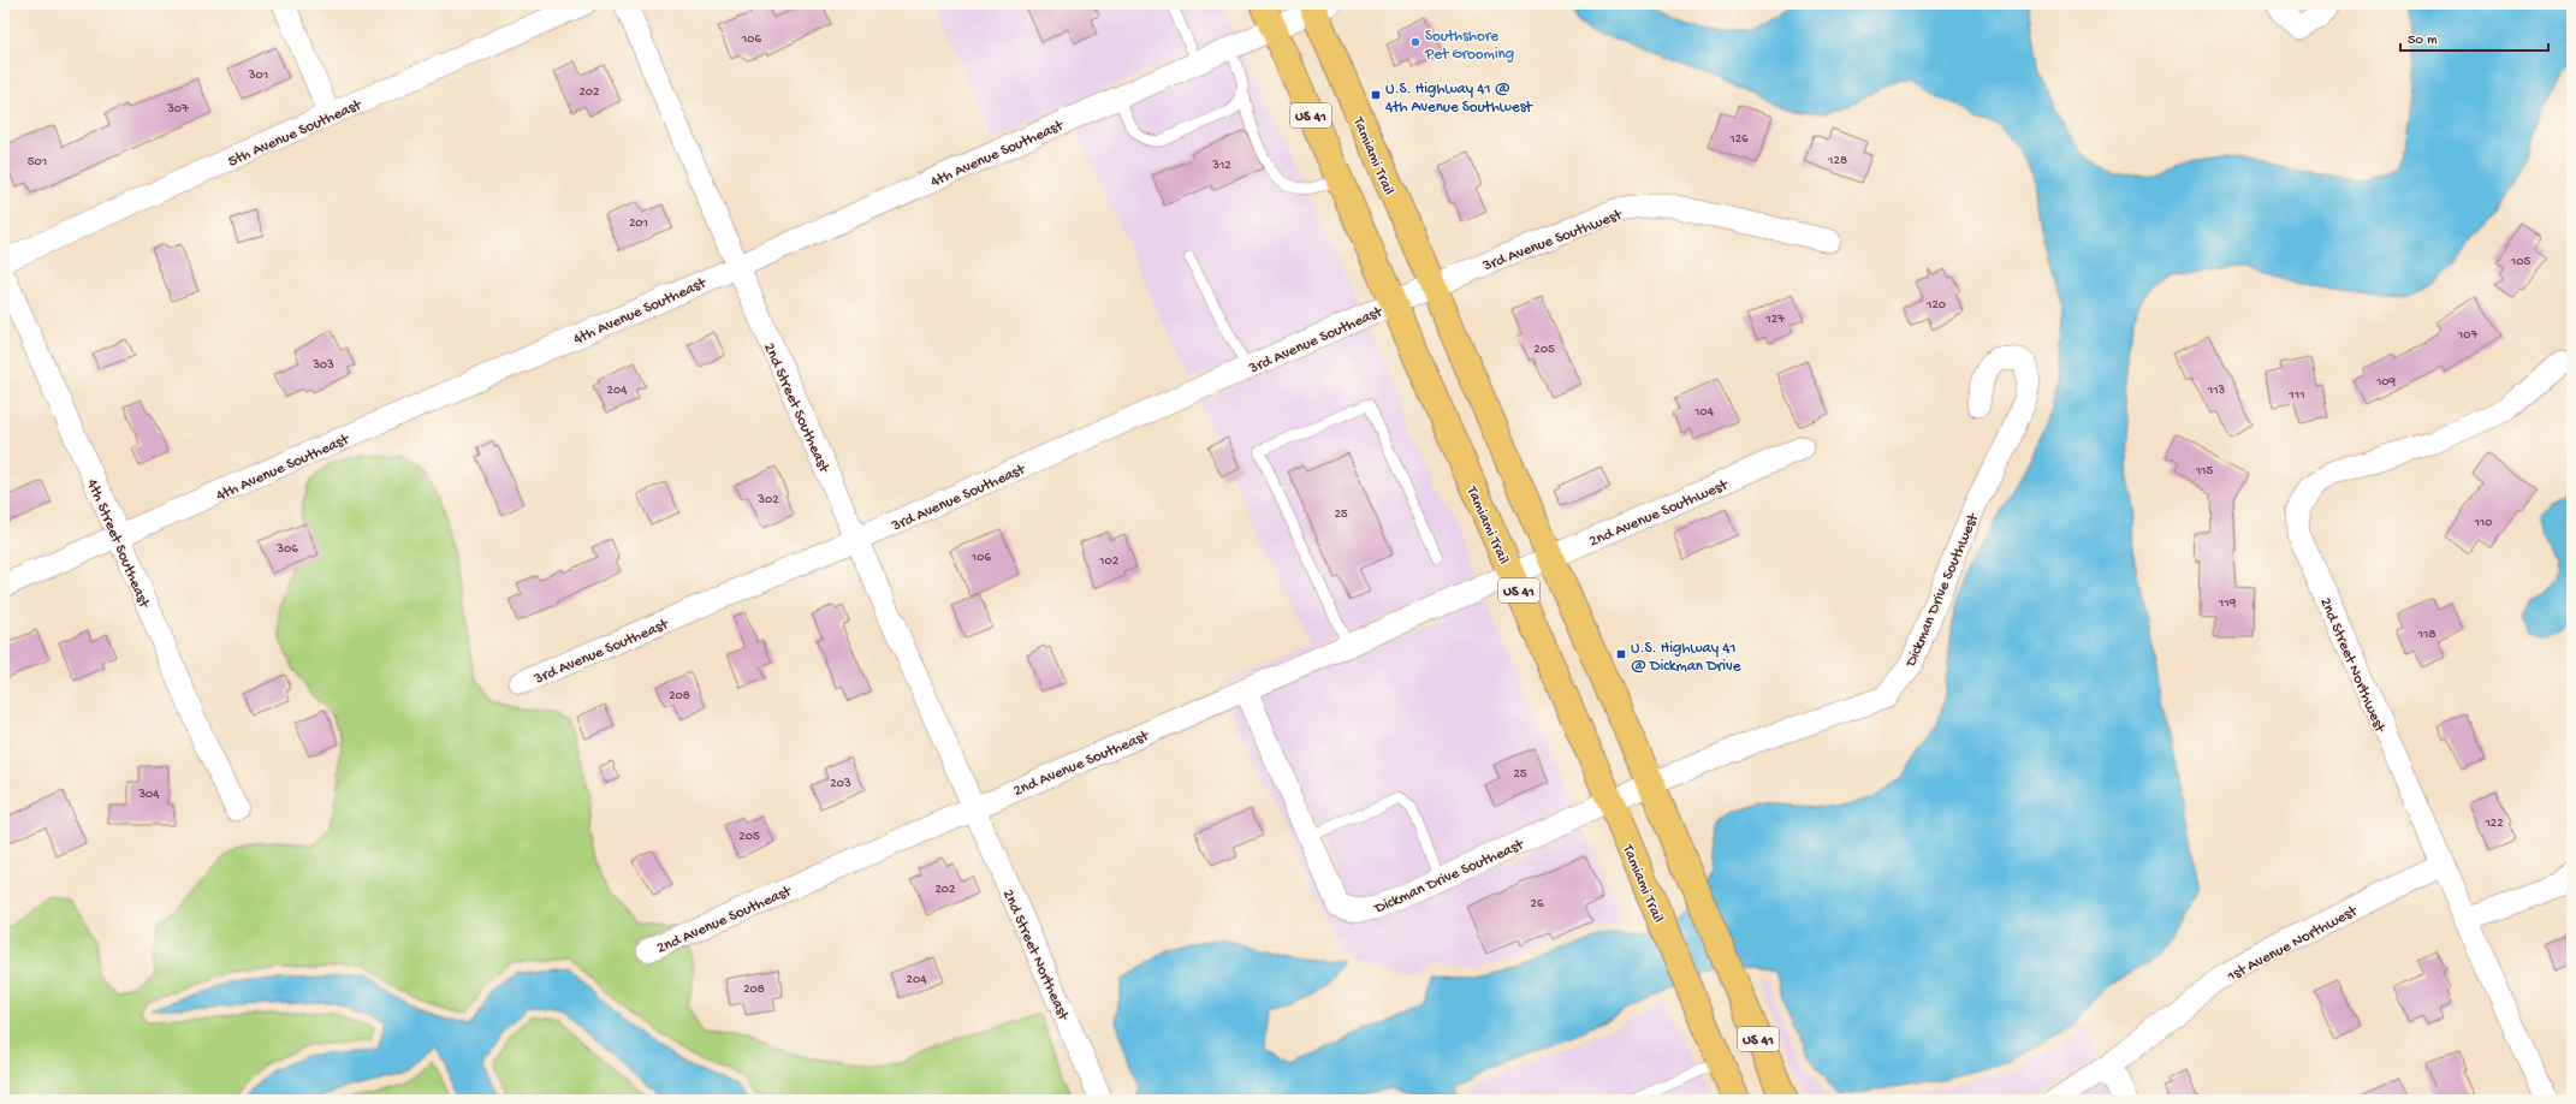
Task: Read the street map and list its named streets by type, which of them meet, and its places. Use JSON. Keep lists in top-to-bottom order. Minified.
{"streets":{"main road":["US 41","Tamiami Trail"],"street":["5th Avenue Southeast","4th Avenue Southeast","3rd Avenue Southwest","3rd Avenue Southeast","2nd Street Southeast","2nd Avenue Southwest","4th Street Southeast","Dickman Drive Southwest","2nd Street Northwest","2nd Avenue Southeast","Dickman Drive Southeast","1st Avenue Northwest","2nd Street Northeast"]},"crossings":[["4th Avenue Southeast","Tamiami Trail"],["4th Avenue Southeast","2nd Street Southeast"],["4th Avenue Southeast","4th Street Southeast"],["Tamiami Trail","3rd Avenue Southwest"],["Tamiami Trail","3rd Avenue Southeast"],["Tamiami Trail","2nd Avenue Southwest"],["Tamiami Trail","Dickman Drive Southwest"],["Tamiami Trail","2nd Avenue Southeast"],["Tamiami Trail","Dickman Drive Southeast"],["3rd Avenue Southwest","3rd Avenue Southeast"],["3rd Avenue Southeast","2nd Street Southeast"],["2nd Street Southeast","2nd Avenue Southeast"],["2nd Street Southeast","2nd Street Northeast"],["2nd Avenue Southwest","2nd Avenue Southeast"],["Dickman Drive Southwest","Dickman Drive Southeast"],["2nd Street Northwest","1st Avenue Northwest"],["2nd Avenue Southeast","Dickman Drive Southeast"],["2nd Avenue Southeast","2nd Street Northeast"]],"places":{"other":["Southshore Pet Grooming"],"transit":["U.S. Highway 41 @ 4th Avenue Southwest","U.S. Highway 41 @ Dickman Drive"]},"house_numbers":["106","301","202","307","126","128","501","312","201","105","120","127","107","205","303","109","204","113","111","104","115","302","25","110","306","106","102","119","118","208","25","203","304","122","205","202","26","204","208"],"scale_bar":"50 m"}
